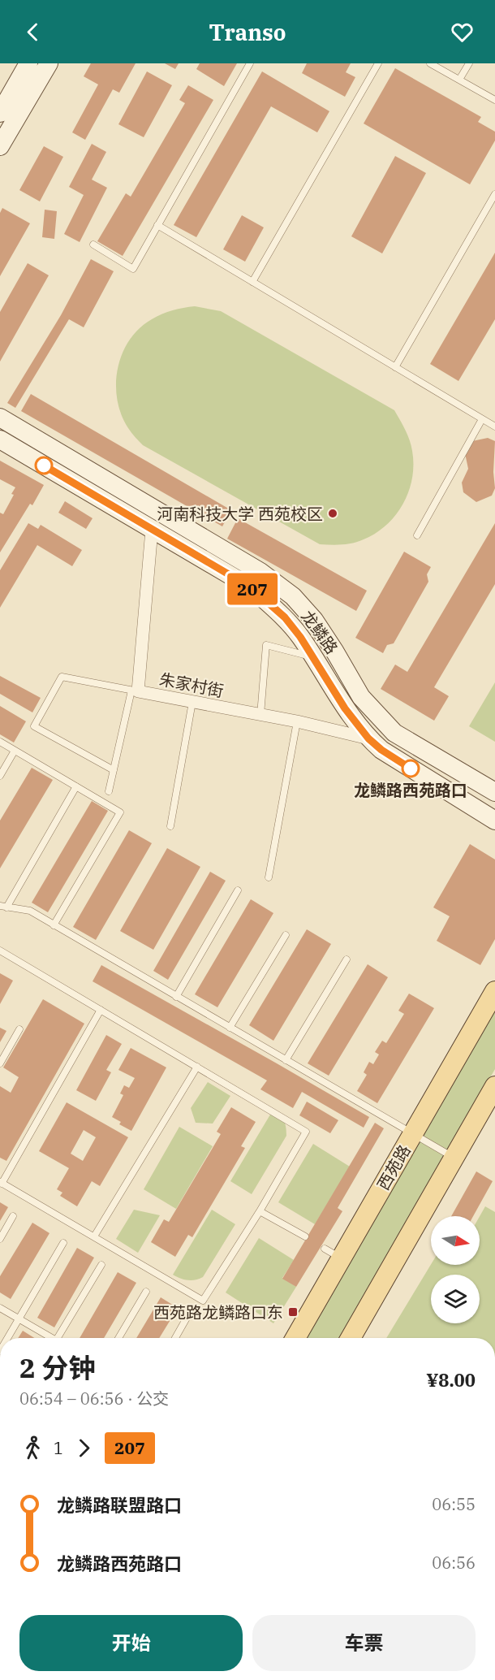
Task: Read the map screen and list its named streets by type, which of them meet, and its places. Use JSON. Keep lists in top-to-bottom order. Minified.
{"streets":{"main road":["龙鳞路","西苑路"],"street":["朱家村街"]},"crossings":[["龙鳞路","朱家村街"]],"places":{"other":["河南科技大学 西苑校区","龙鳞路西苑路口"],"transit":["西苑路龙鳞路口东"]},"lines":["bus line 207"],"north":"right","page":{"header":"Transo","on_map":"207","heading":["2 分钟","06:54 – 06:56 · 公交","¥8.00"],"legs":["1","207"],"list":[{"name":"龙鳞路联盟路口","value":"06:55"},{"name":"龙鳞路西苑路口","value":"06:56"}],"buttons":["开始","车票"]}}
